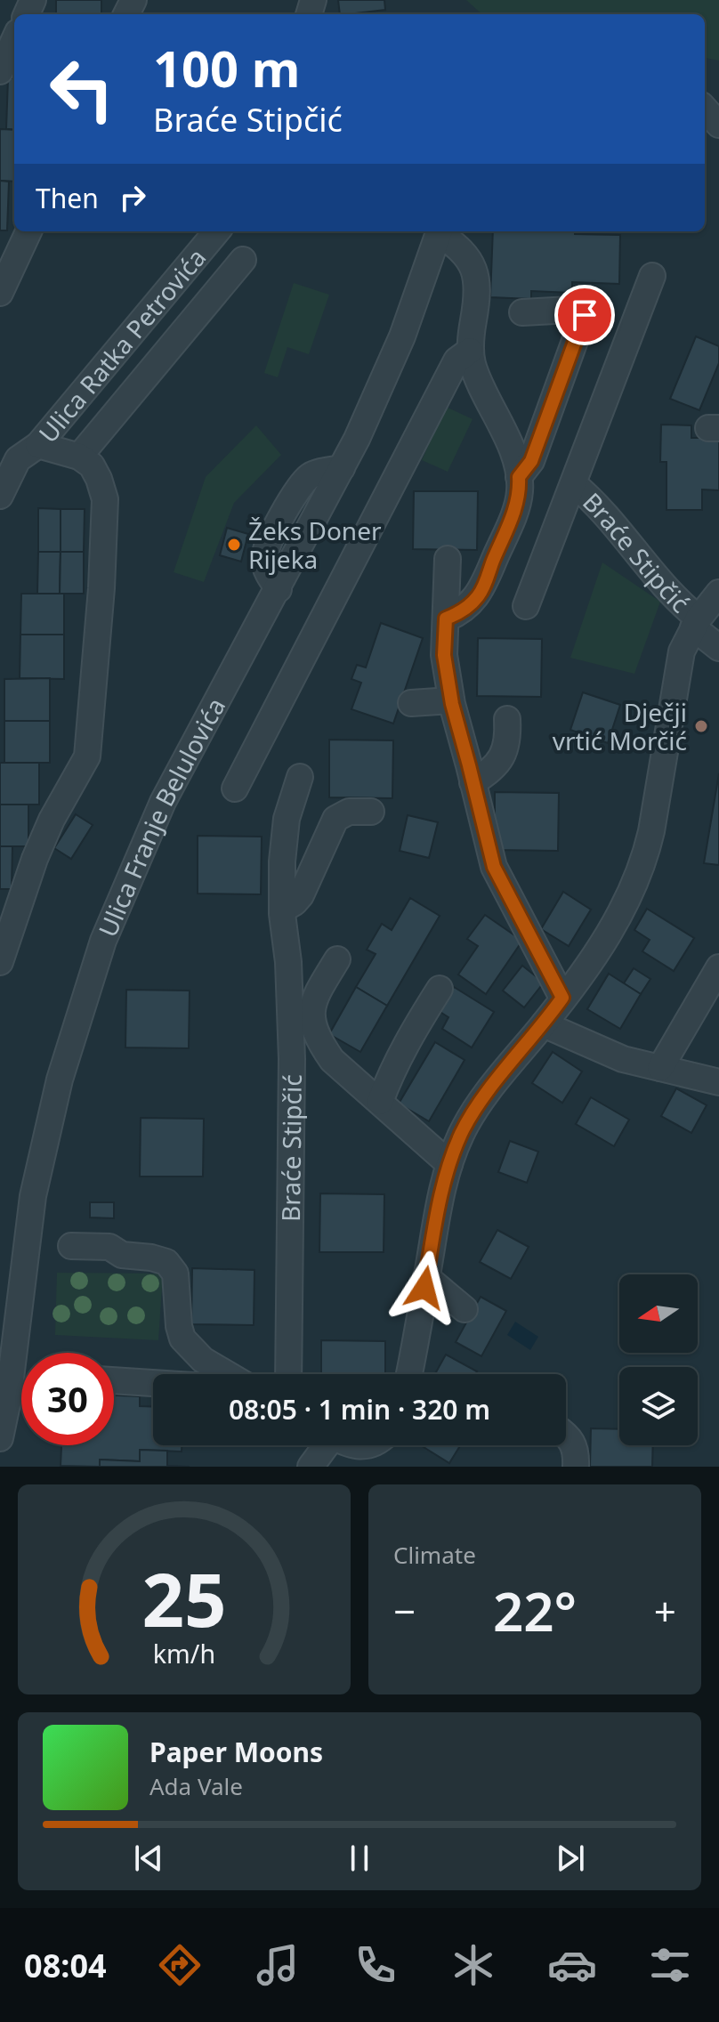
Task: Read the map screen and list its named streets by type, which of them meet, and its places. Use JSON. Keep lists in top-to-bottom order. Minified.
{"streets":{"street":["Ulica Ratka Petrovića","Braće Stipčić","Ulica Franje Belulovića"]},"places":["Žeks Doner Rijeka","Dječji vrtić Morčić"],"north":"left","page":{"turn":["100 m","Braće Stipčić"],"then":"Then","limit":"30","trip":"08:05 · 1 min · 320 m","tile":"Climate","heat":["−","22°","+"],"song":["Paper Moons","Ada Vale"],"tabs":"08:04","gauge":["25","km/h"]}}
